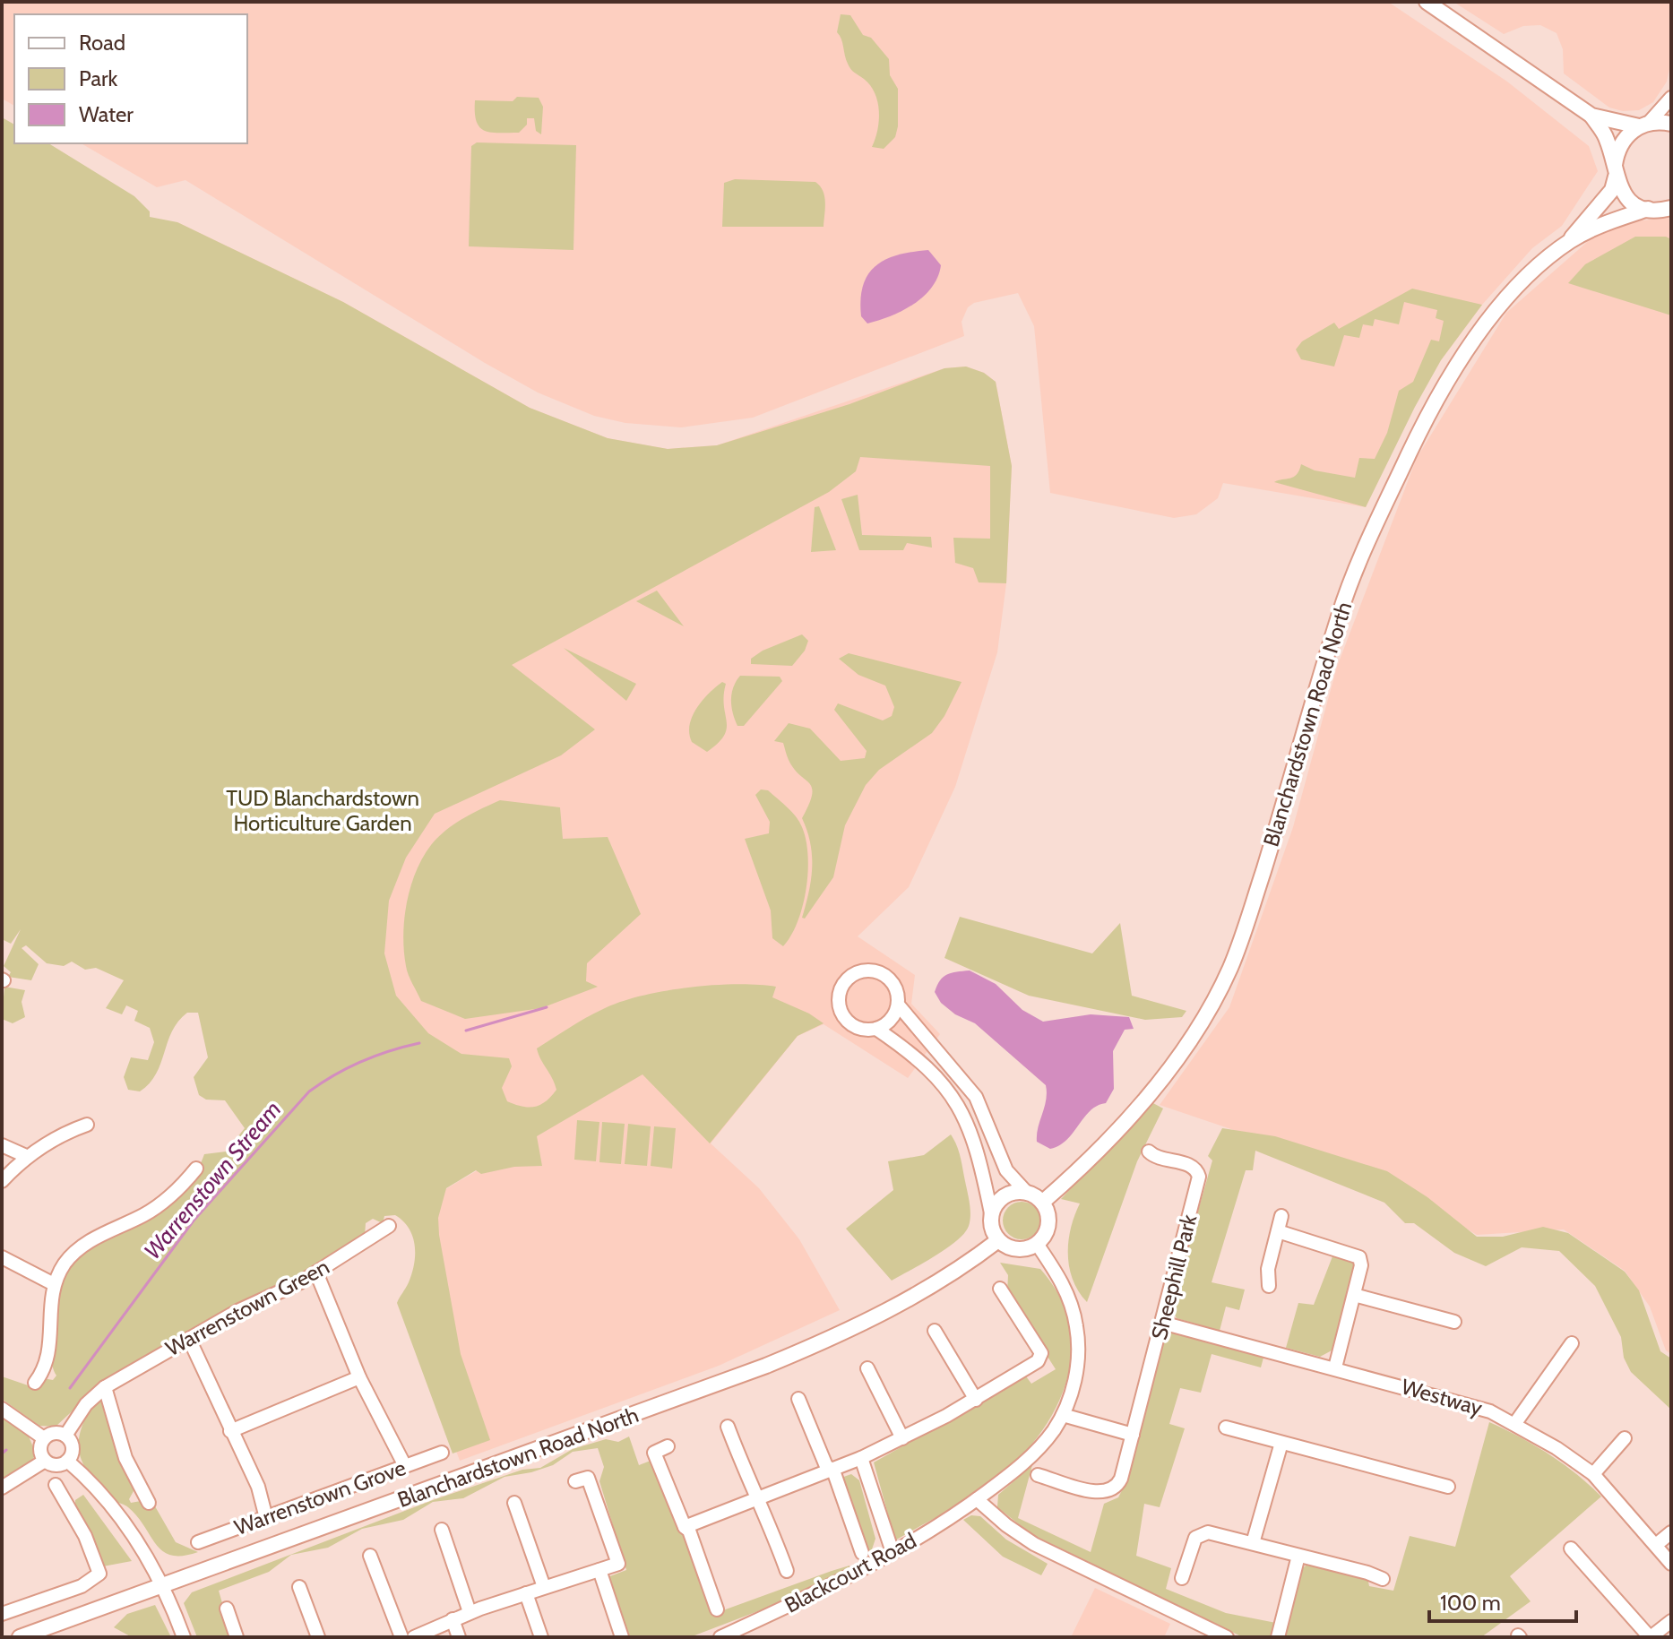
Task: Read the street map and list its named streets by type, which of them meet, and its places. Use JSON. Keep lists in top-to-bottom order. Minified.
{"streets":{"main road":["Blanchardstown Road North"],"street":["Sheephill Park","Warrenstown Green","Westway","Warrenstown Grove","Blackcourt Road"]},"crossings":[["Blanchardstown Road North","Blackcourt Road"],["Sheephill Park","Westway"]],"water":["Warrenstown Stream"],"parks":["TUD Blanchardstown Horticulture Garden"],"legend":["Road","Park","Water"],"scale_bar":"100 m"}
